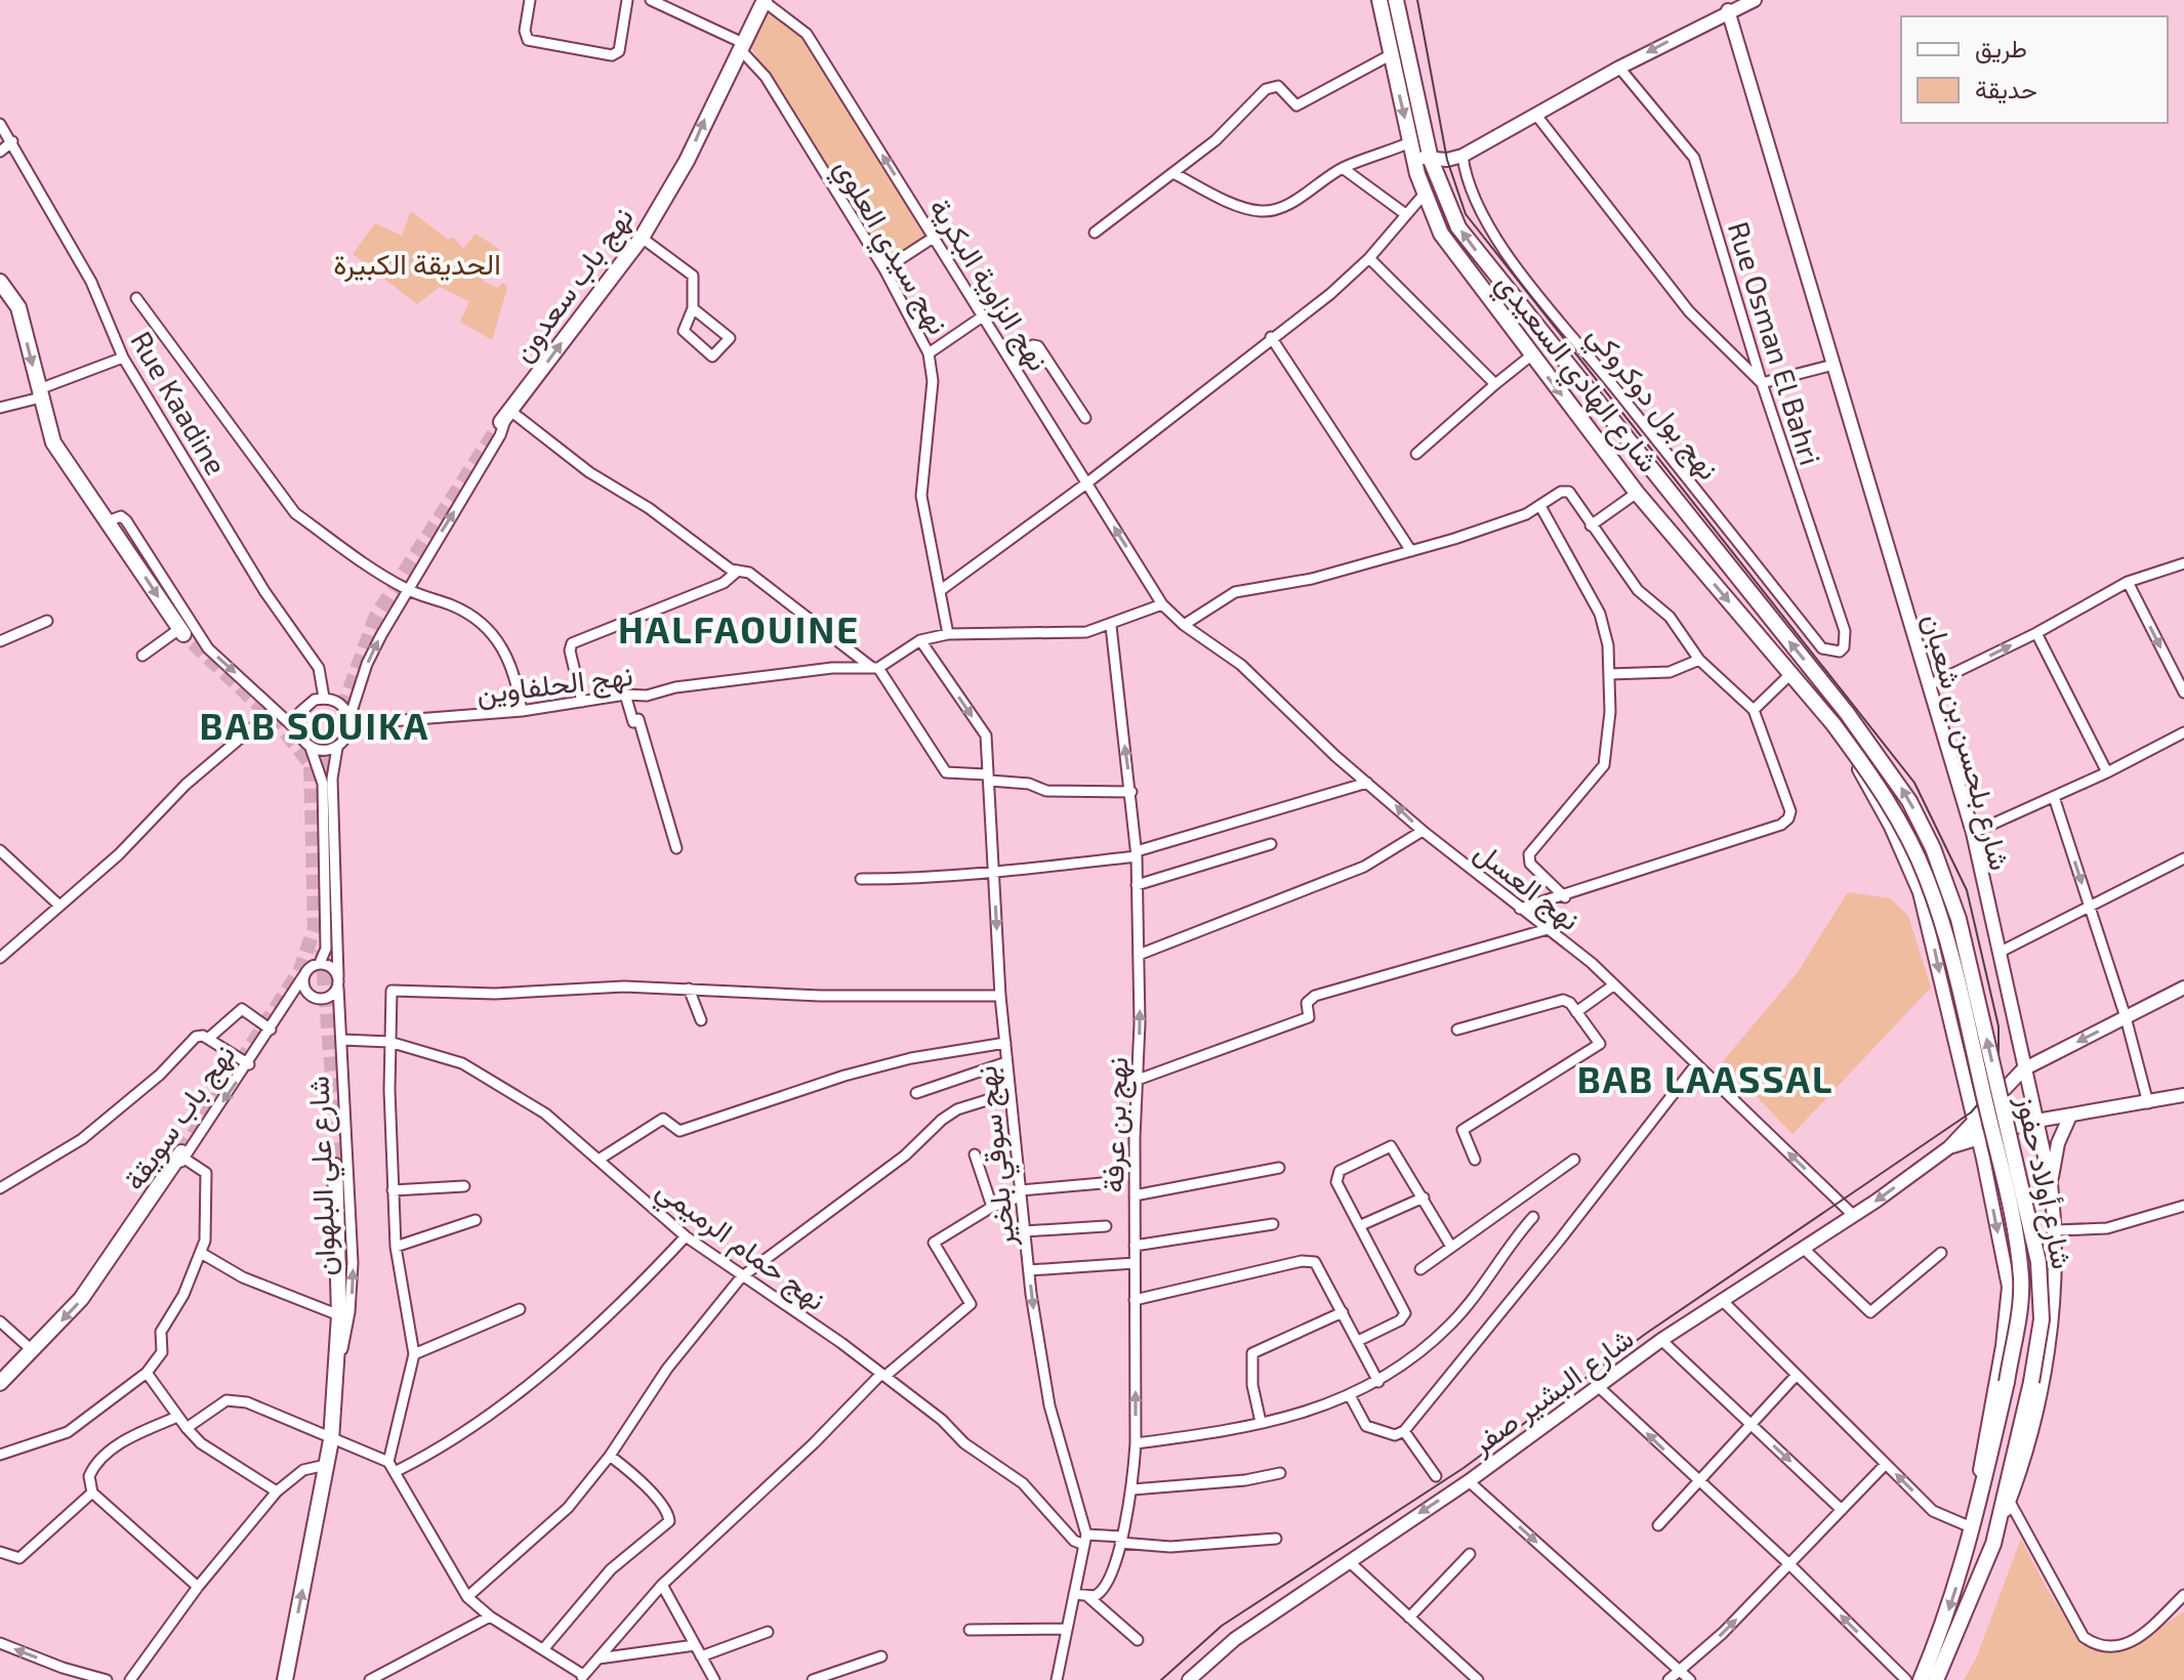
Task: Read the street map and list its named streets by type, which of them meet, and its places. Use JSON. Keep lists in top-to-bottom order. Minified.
{"streets":{"main road":["نهج باب سعدون","شارع الهادي السعيدي","نهج باب سويقة","شارع علي البلهوان","شارع أولاد حفوز"],"street":["نهج سيدي العلوي","نهج الزاوية البكرية","Rue Osman El Bahri","نهج بول دوكروكي","Rue Kaadine","نهج الحلفاوين","شارع بلحسن بن شعبان","نهج العسل","نهج بن عرفة","نهج سوقي بلخير","نهج حمام الرميمي","شارع البشير صفر"]},"crossings":[["نهج سيدي العلوي","نهج باب سعدون"],["نهج سيدي العلوي","نهج الحلفاوين"],["نهج باب سعدون","نهج الزاوية البكرية"],["نهج الزاوية البكرية","نهج الحلفاوين"],["نهج الزاوية البكرية","نهج العسل"],["Rue Osman El Bahri","نهج بول دوكروكي"],["شارع الهادي السعيدي","شارع أولاد حفوز"],["Rue Kaadine","نهج الحلفاوين"],["Rue Kaadine","شارع علي البلهوان"],["نهج الحلفاوين","نهج العسل"],["نهج الحلفاوين","نهج بن عرفة"],["نهج الحلفاوين","نهج سوقي بلخير"],["نهج الحلفاوين","شارع علي البلهوان"],["شارع بلحسن بن شعبان","شارع أولاد حفوز"],["نهج العسل","شارع البشير صفر"],["نهج باب سويقة","شارع علي البلهوان"],["نهج سوقي بلخير","نهج حمام الرميمي"],["شارع علي البلهوان","نهج حمام الرميمي"]],"one_way":["نهج باب سعدون","نهج الزاوية البكرية","نهج بن عرفة","نهج سوقي بلخير"],"districts":["HALFAOUINE","BAB SOUIKA","BAB LAASSAL"],"parks":["الحديقة الكبيرة"],"legend":["طريق","حديقة"]}
